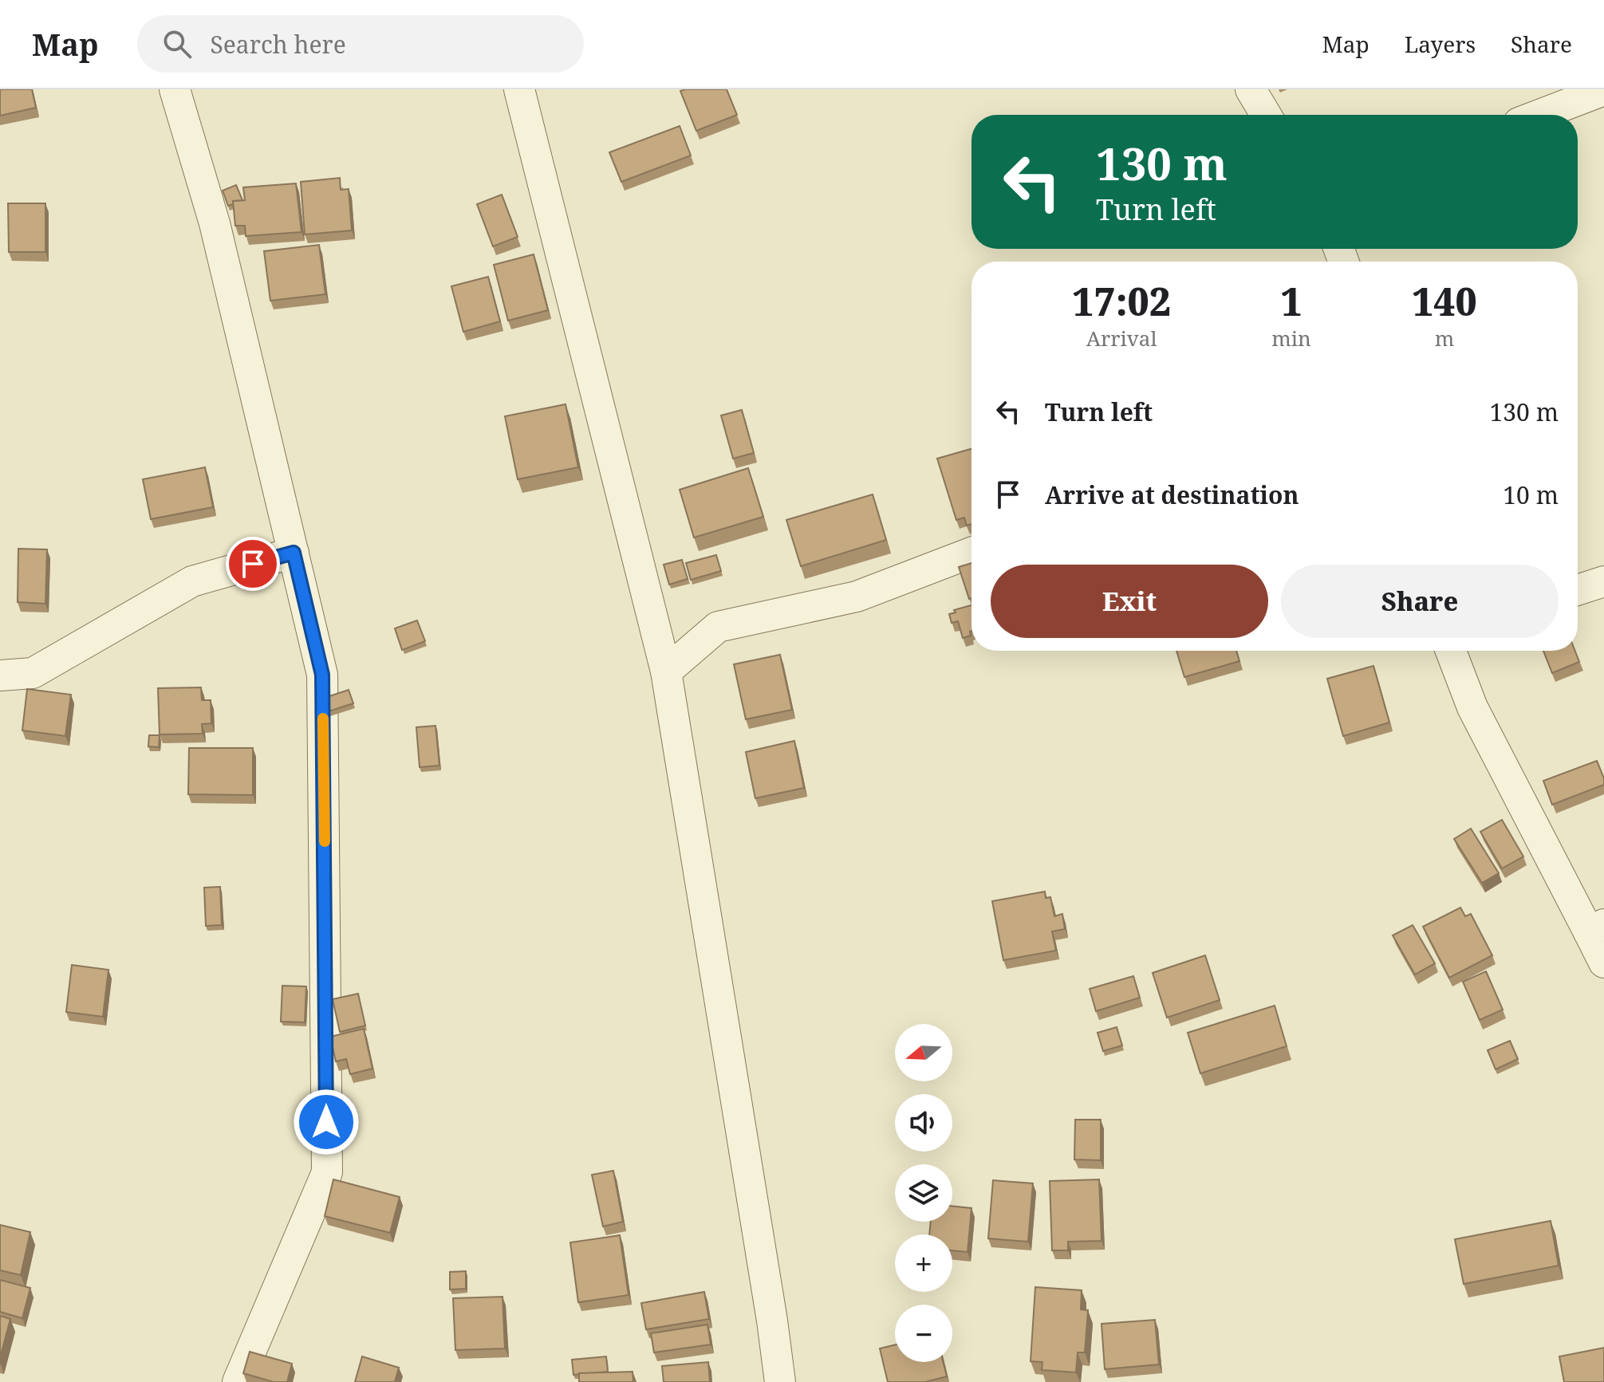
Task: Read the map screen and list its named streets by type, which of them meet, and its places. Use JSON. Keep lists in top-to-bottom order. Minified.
{"north":"left","page":{"header":"Map","search":"Search here","nav":["Map","Layers","Share"],"turn":["130 m","Turn left"],"eta":["17:02","Arrival","1","min","140","m"],"list":[{"name":"Turn left","value":"130 m"},{"name":"Arrive at destination","value":"10 m"}],"buttons":["Exit","Share"],"map_buttons":["+","−"]}}
